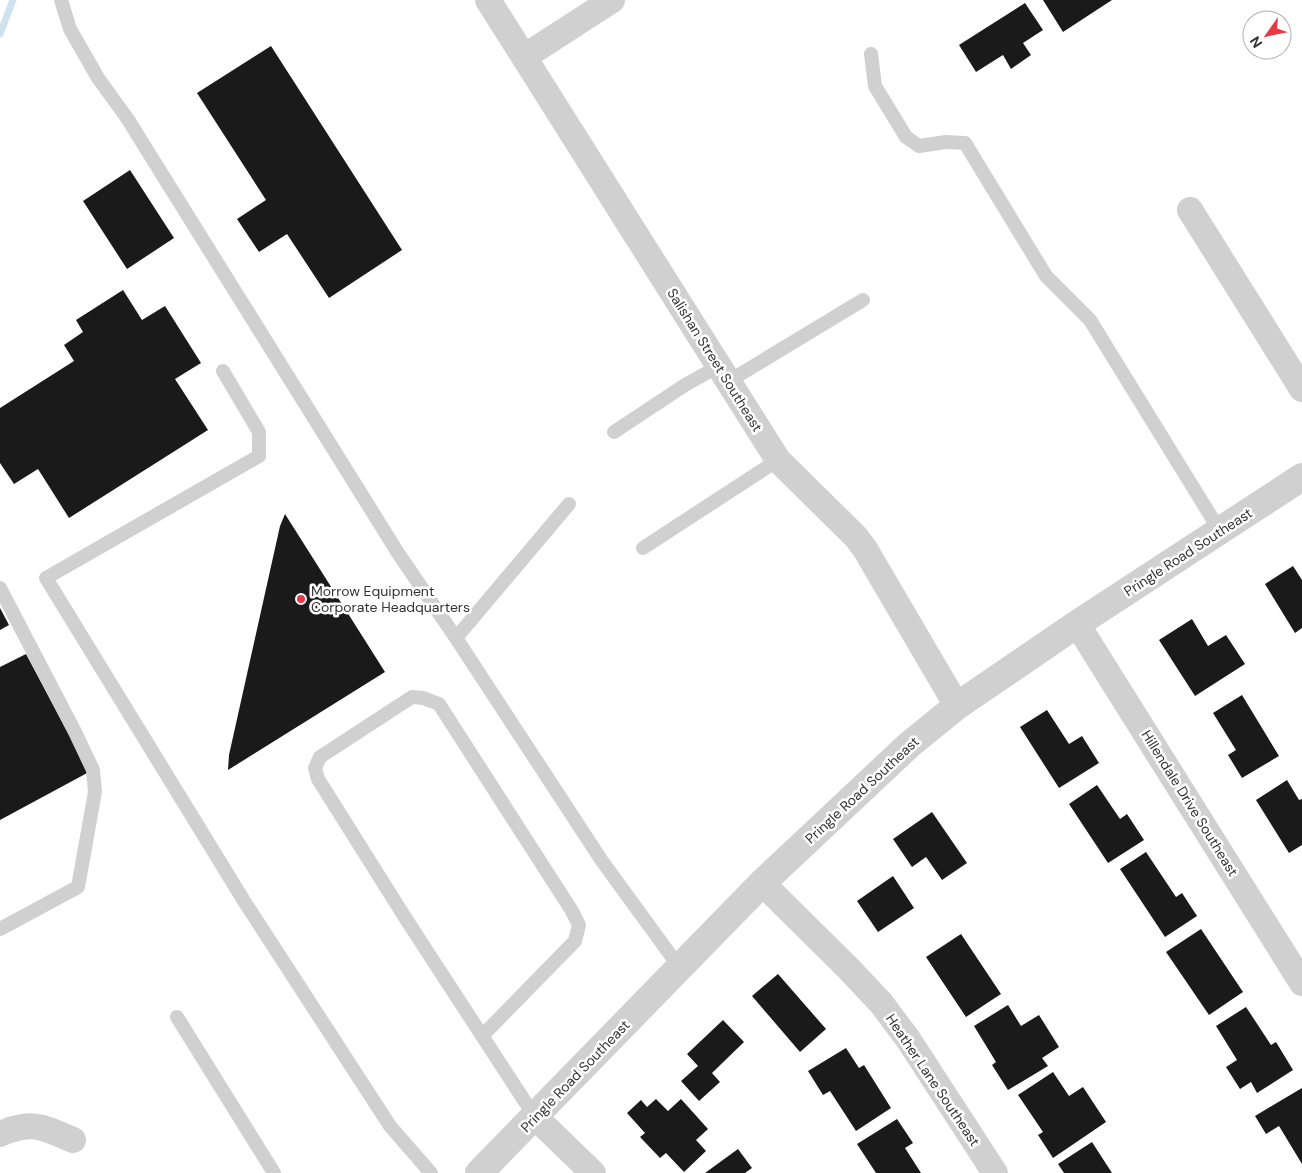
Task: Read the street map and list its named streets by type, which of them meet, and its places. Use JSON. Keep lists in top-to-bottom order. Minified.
{"streets":{"street":["Salishan Street Southeast","Pringle Road Southeast","Hillendale Drive Southeast","Heather Lane Southeast"]},"crossings":[["Salishan Street Southeast","Pringle Road Southeast"],["Pringle Road Southeast","Hillendale Drive Southeast"],["Pringle Road Southeast","Heather Lane Southeast"]],"places":["Morrow Equipment Corporate Headquarters"],"north":"bottom left"}
